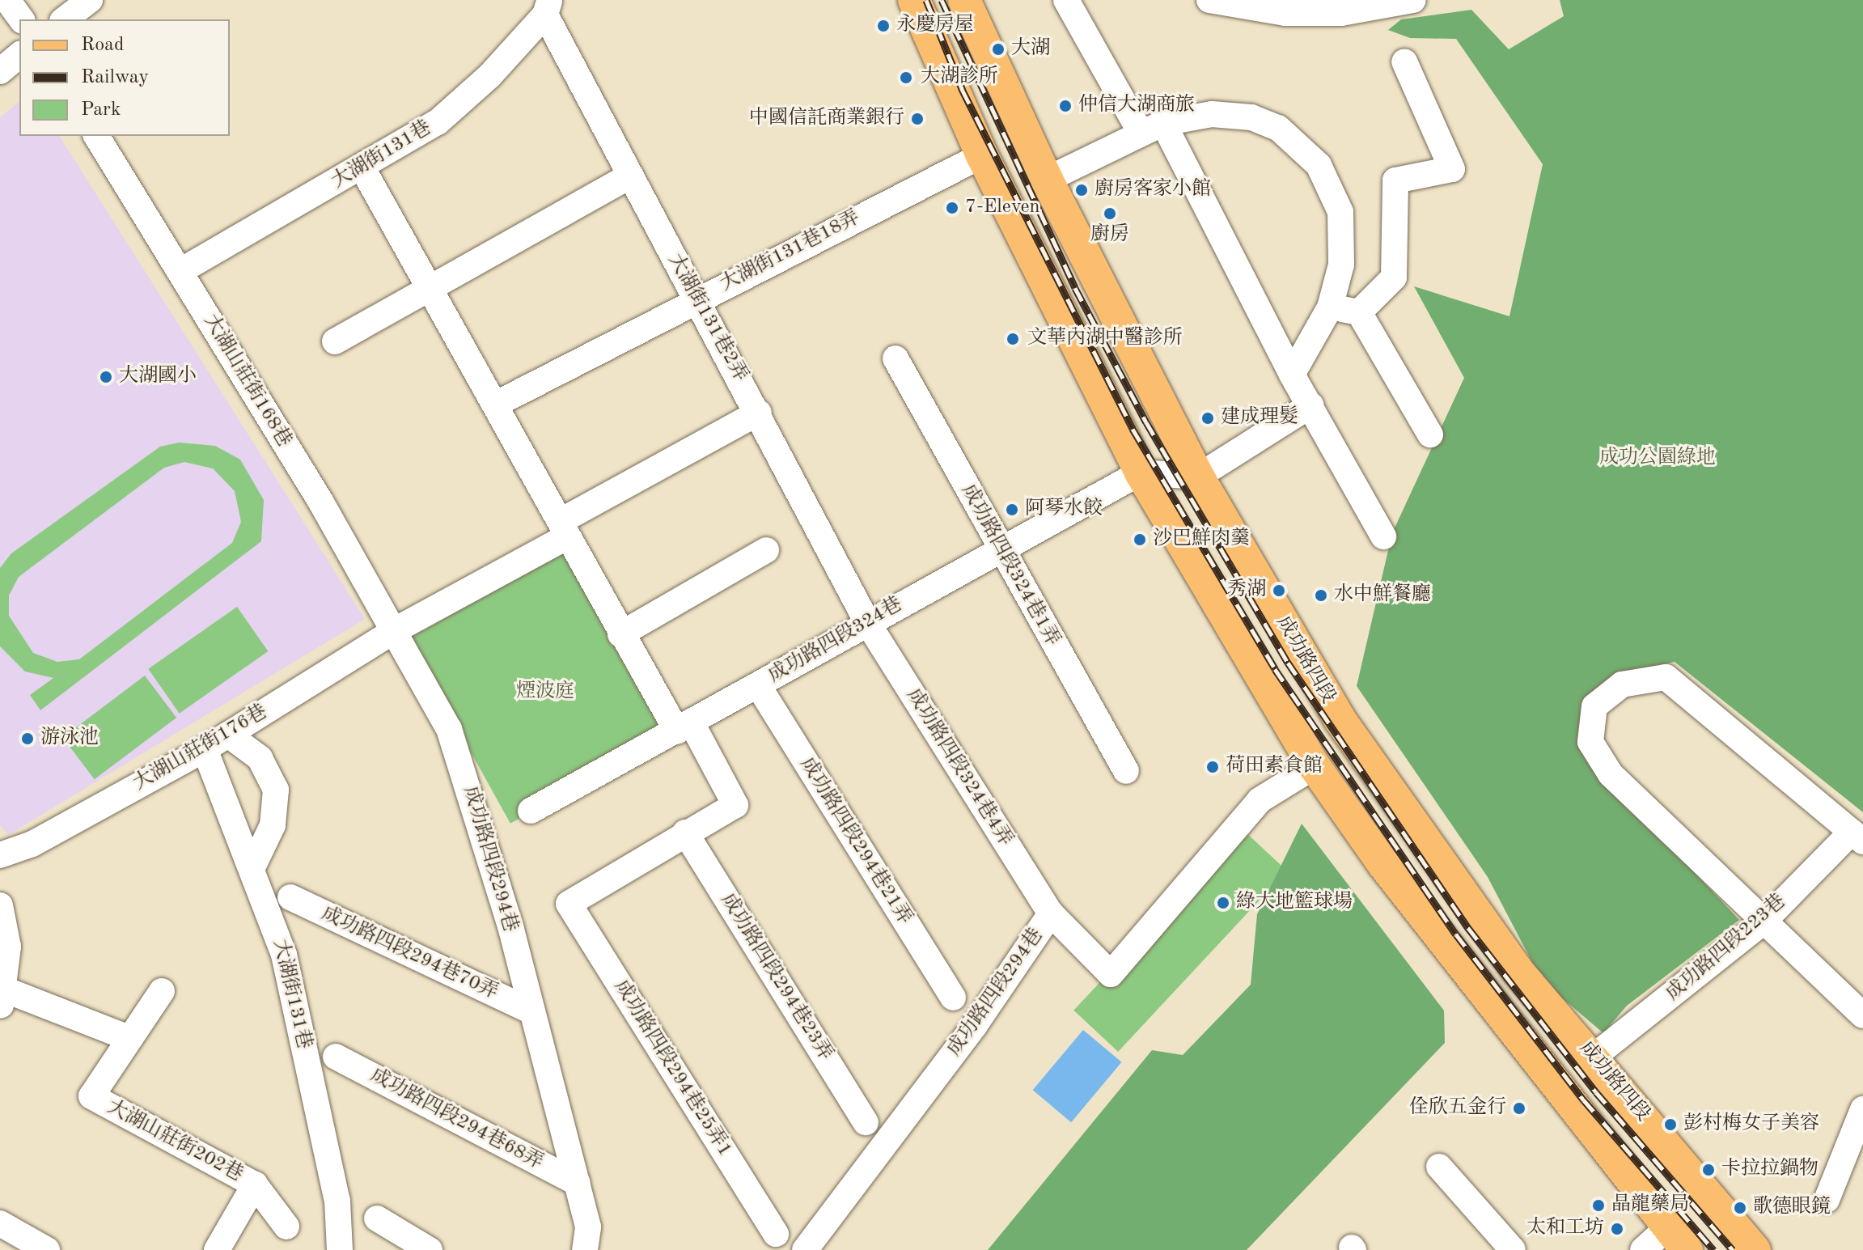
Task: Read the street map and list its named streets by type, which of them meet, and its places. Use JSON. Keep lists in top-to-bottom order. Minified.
{"streets":{"main road":["成功路四段"],"street":["大湖街131巷","大湖街131巷18弄","大湖街131巷2弄","大湖山莊街168巷","成功路四段324巷1弄","成功路四段324巷","大湖山莊街176巷","成功路四段324巷4弄","成功路四段294巷21弄","成功路四段294巷","成功路四段223巷","成功路四段294巷70弄","成功路四段294巷23弄","成功路四段294巷25弄1","成功路四段294巷68弄","大湖山莊街202巷"]},"crossings":[["大湖街131巷","大湖街131巷2弄"],["大湖街131巷","大湖山莊街168巷"],["大湖街131巷","大湖山莊街176巷"],["大湖街131巷18弄","大湖街131巷2弄"],["大湖街131巷2弄","成功路四段324巷"],["大湖街131巷2弄","成功路四段324巷4弄"],["大湖山莊街168巷","大湖山莊街176巷"],["大湖山莊街168巷","成功路四段294巷"],["成功路四段324巷1弄","成功路四段324巷"],["成功路四段324巷","成功路四段324巷4弄"],["成功路四段324巷","成功路四段294巷21弄"],["成功路四段","成功路四段223巷"],["大湖山莊街176巷","成功路四段294巷"],["成功路四段324巷4弄","成功路四段294巷"],["成功路四段294巷","成功路四段294巷70弄"],["成功路四段294巷","成功路四段294巷68弄"],["成功路四段294巷23弄","成功路四段294巷25弄1"]],"parks":["成功公園綠地","煙波庭"],"places":["永慶房屋","大湖","大湖診所","仲信大湖商旅","中國信託商業銀行","廚房客家小館","7-Eleven","廚房","文華內湖中醫診所","大湖國小","建成理髮","阿琴水餃","沙巴鮮肉羹","秀湖","水中鮮餐廳","游泳池","荷田素食館","綠大地籃球場","佺欣五金行","彭村梅女子美容","卡拉拉鍋物","晶龍藥局","歌德眼鏡","太和工坊"],"legend":["Road","Railway","Park"]}
